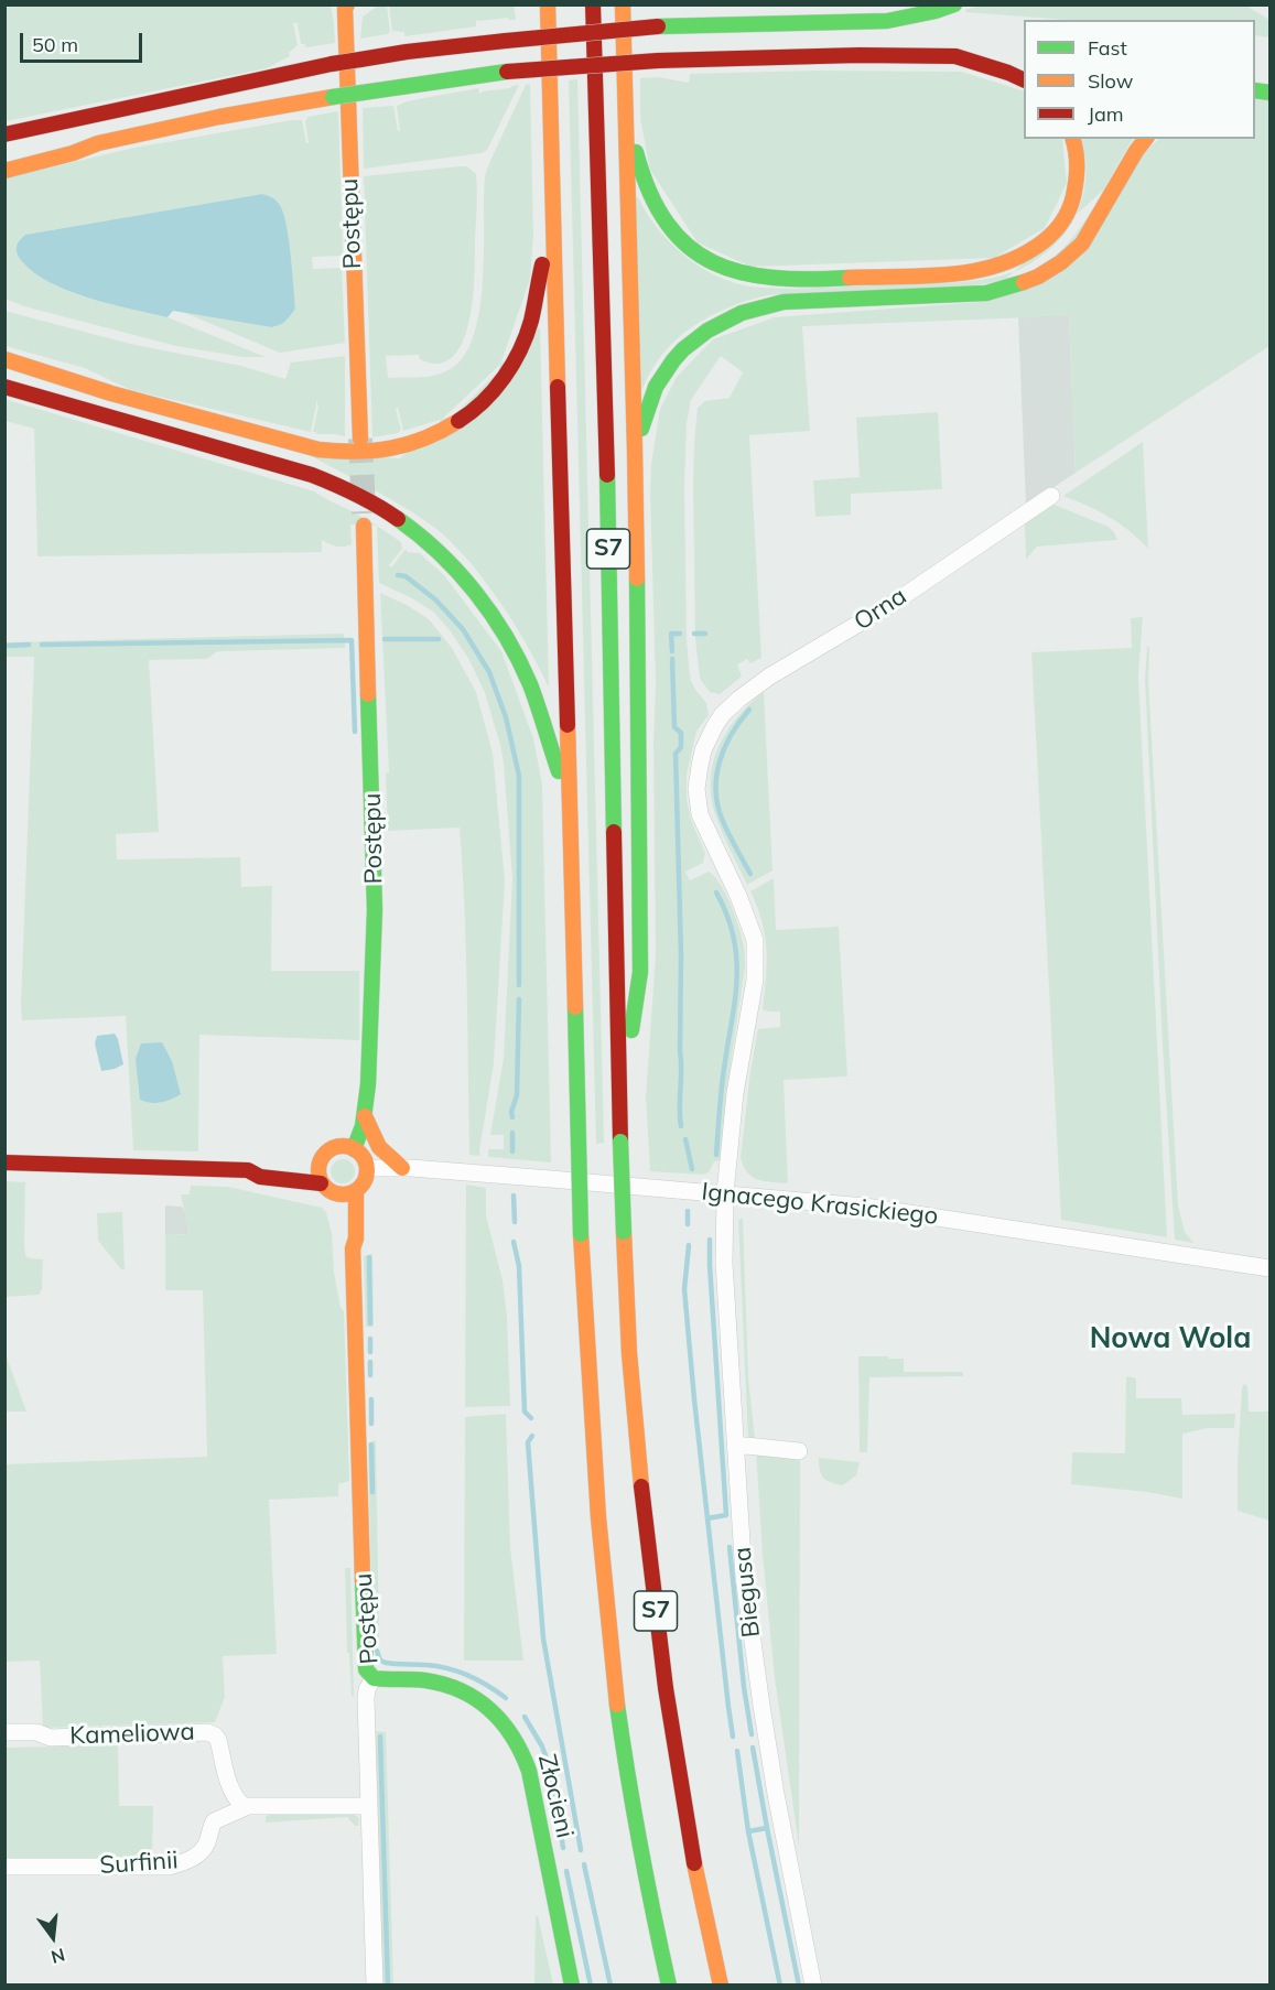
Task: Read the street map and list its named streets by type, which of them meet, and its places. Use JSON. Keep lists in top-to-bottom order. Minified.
{"streets":{"main road":["Postępu","S7","Złocieni"],"street":["Orna","Ignacego Krasickiego","Biegusa","Kameliowa","Surfinii"]},"crossings":[["Postępu","Ignacego Krasickiego"],["Postępu","Złocieni"],["Orna","Ignacego Krasickiego"],["Orna","Biegusa"],["Ignacego Krasickiego","Biegusa"],["Kameliowa","Surfinii"]],"districts":["Nowa Wola"],"legend":["Fast","Slow","Jam"],"scale_bar":"50 m","north":"bottom"}
